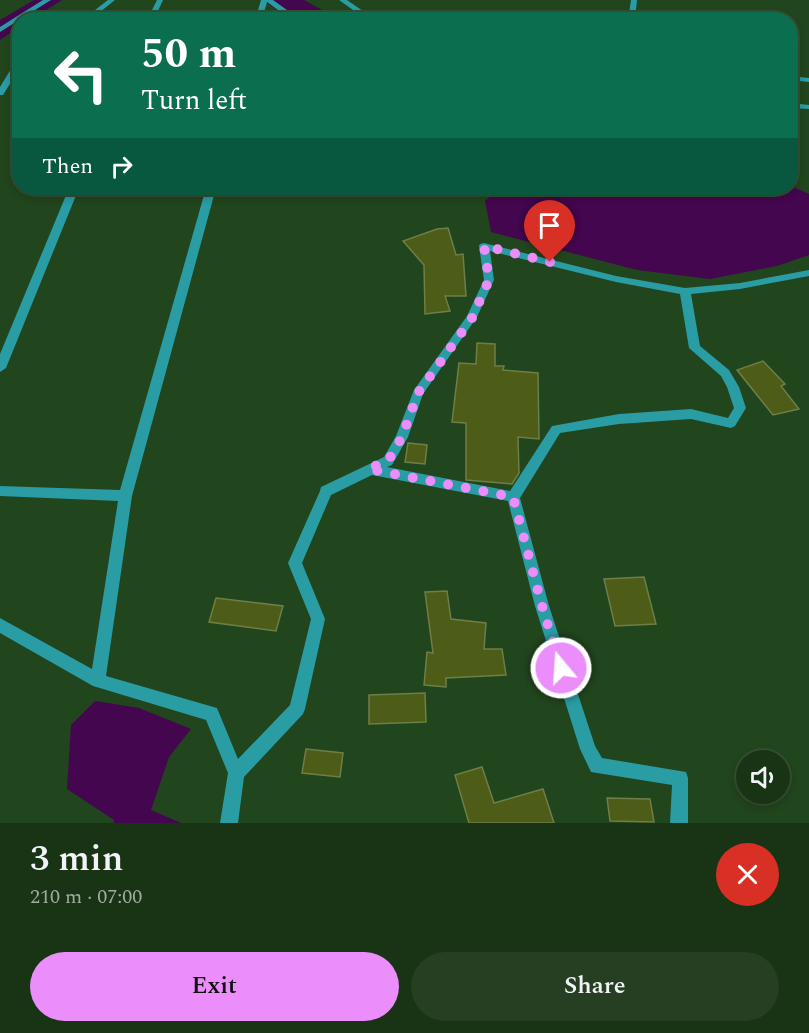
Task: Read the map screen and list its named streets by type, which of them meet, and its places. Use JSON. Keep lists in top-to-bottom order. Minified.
{"page":{"turn":["50 m","Turn left"],"then":"Then","heading":["3 min","210 m · 07:00"],"buttons":["Exit","Share"]}}
